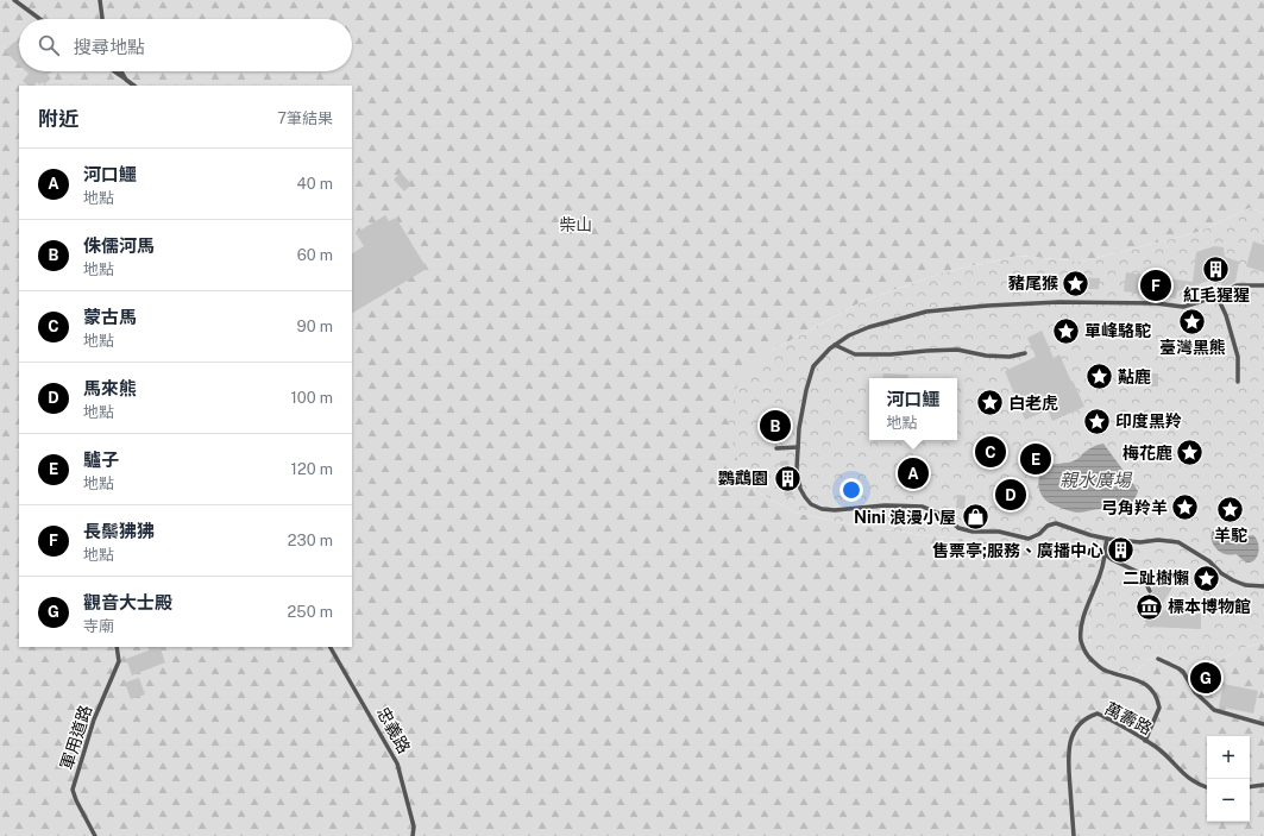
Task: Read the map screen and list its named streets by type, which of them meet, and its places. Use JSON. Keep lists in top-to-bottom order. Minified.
{"streets":{"lane":["萬壽路","忠義路","軍用道路"]},"water":["親水廣場"],"parks":["柴山"],"places":{"building":["紅毛猩猩","鸚鵡園","售票亭;服務、廣播中心"],"place":["豬尾猴","臺灣黑熊","單峰駱駝","黇鹿","白老虎","印度黑羚","梅花鹿","弓角羚羊","羊駝","二趾樹懶"],"shop":["Nini 浪漫小屋"],"museum":["標本博物館"]},"page":{"search":"搜尋地點","heading":["附近","7筆結果"],"list":[{"mark":"A","name":"河口鱷","note":"地點","value":"40 m"},{"mark":"B","name":"侏儒河馬","note":"地點","value":"60 m"},{"mark":"C","name":"蒙古馬","note":"地點","value":"90 m"},{"mark":"D","name":"馬來熊","note":"地點","value":"100 m"},{"mark":"E","name":"驢子","note":"地點","value":"120 m"},{"mark":"F","name":"長鬃狒狒","note":"地點","value":"230 m"},{"mark":"G","name":"觀音大士殿","note":"寺廟","value":"250 m"}],"pins":["F","B","C","E","A","D","G"],"popup":["河口鱷","地點"],"map_buttons":["+","−"]}}
